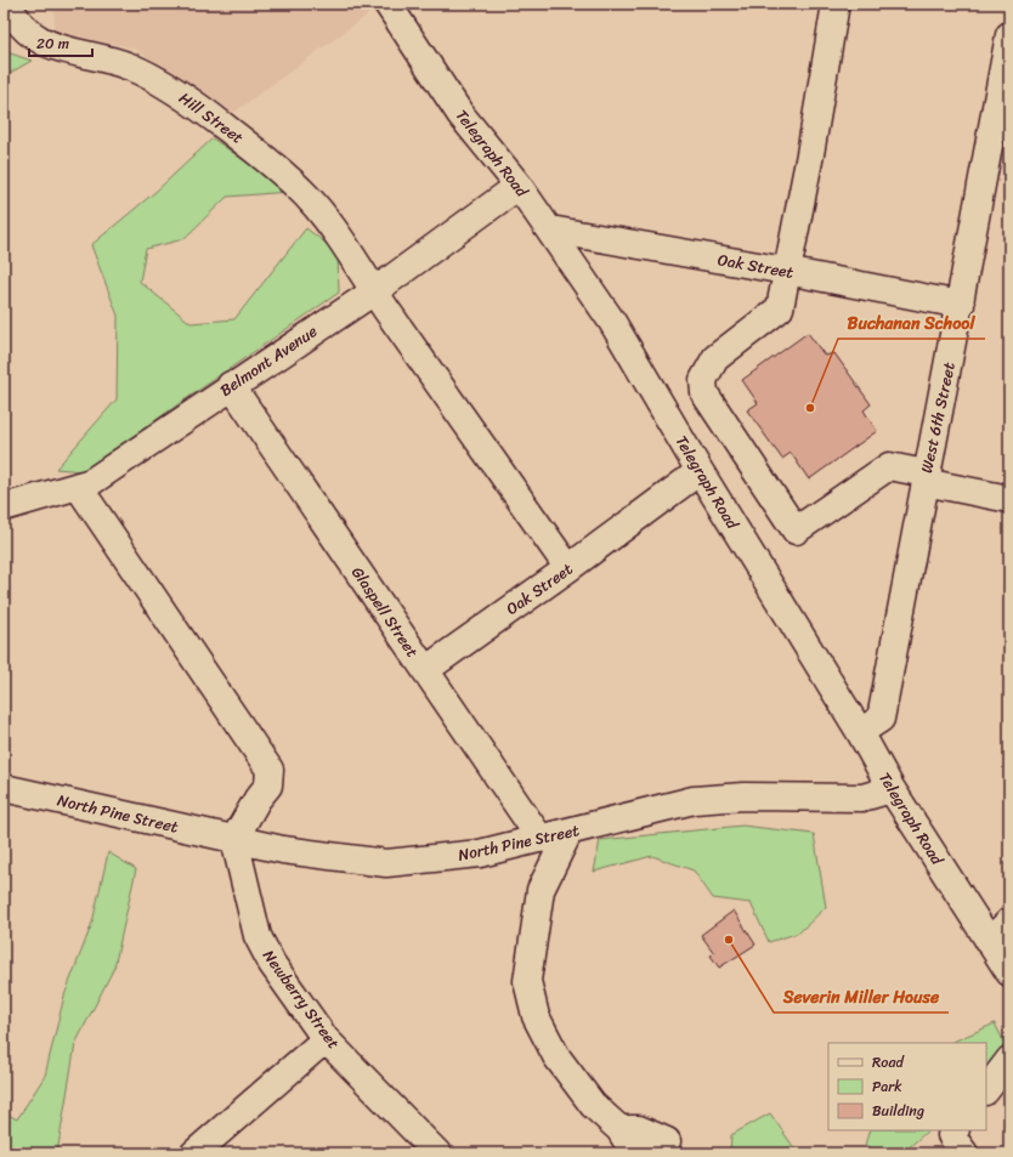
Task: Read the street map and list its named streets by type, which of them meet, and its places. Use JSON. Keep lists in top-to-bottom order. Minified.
{"streets":{"street":["Hill Street","Telegraph Road","Oak Street","Belmont Avenue","West 6th Street","Glaspell Street","North Pine Street","Newberry Street"]},"crossings":[["Hill Street","Oak Street"],["Hill Street","Belmont Avenue"],["Telegraph Road","Oak Street"],["Telegraph Road","Belmont Avenue"],["Telegraph Road","West 6th Street"],["Telegraph Road","North Pine Street"],["Oak Street","West 6th Street"],["Oak Street","Glaspell Street"],["Belmont Avenue","Glaspell Street"],["Glaspell Street","North Pine Street"],["North Pine Street","Newberry Street"]],"places":["Buchanan School","Severin Miller House"],"legend":["Road","Park","Building"],"scale_bar":"20 m"}
